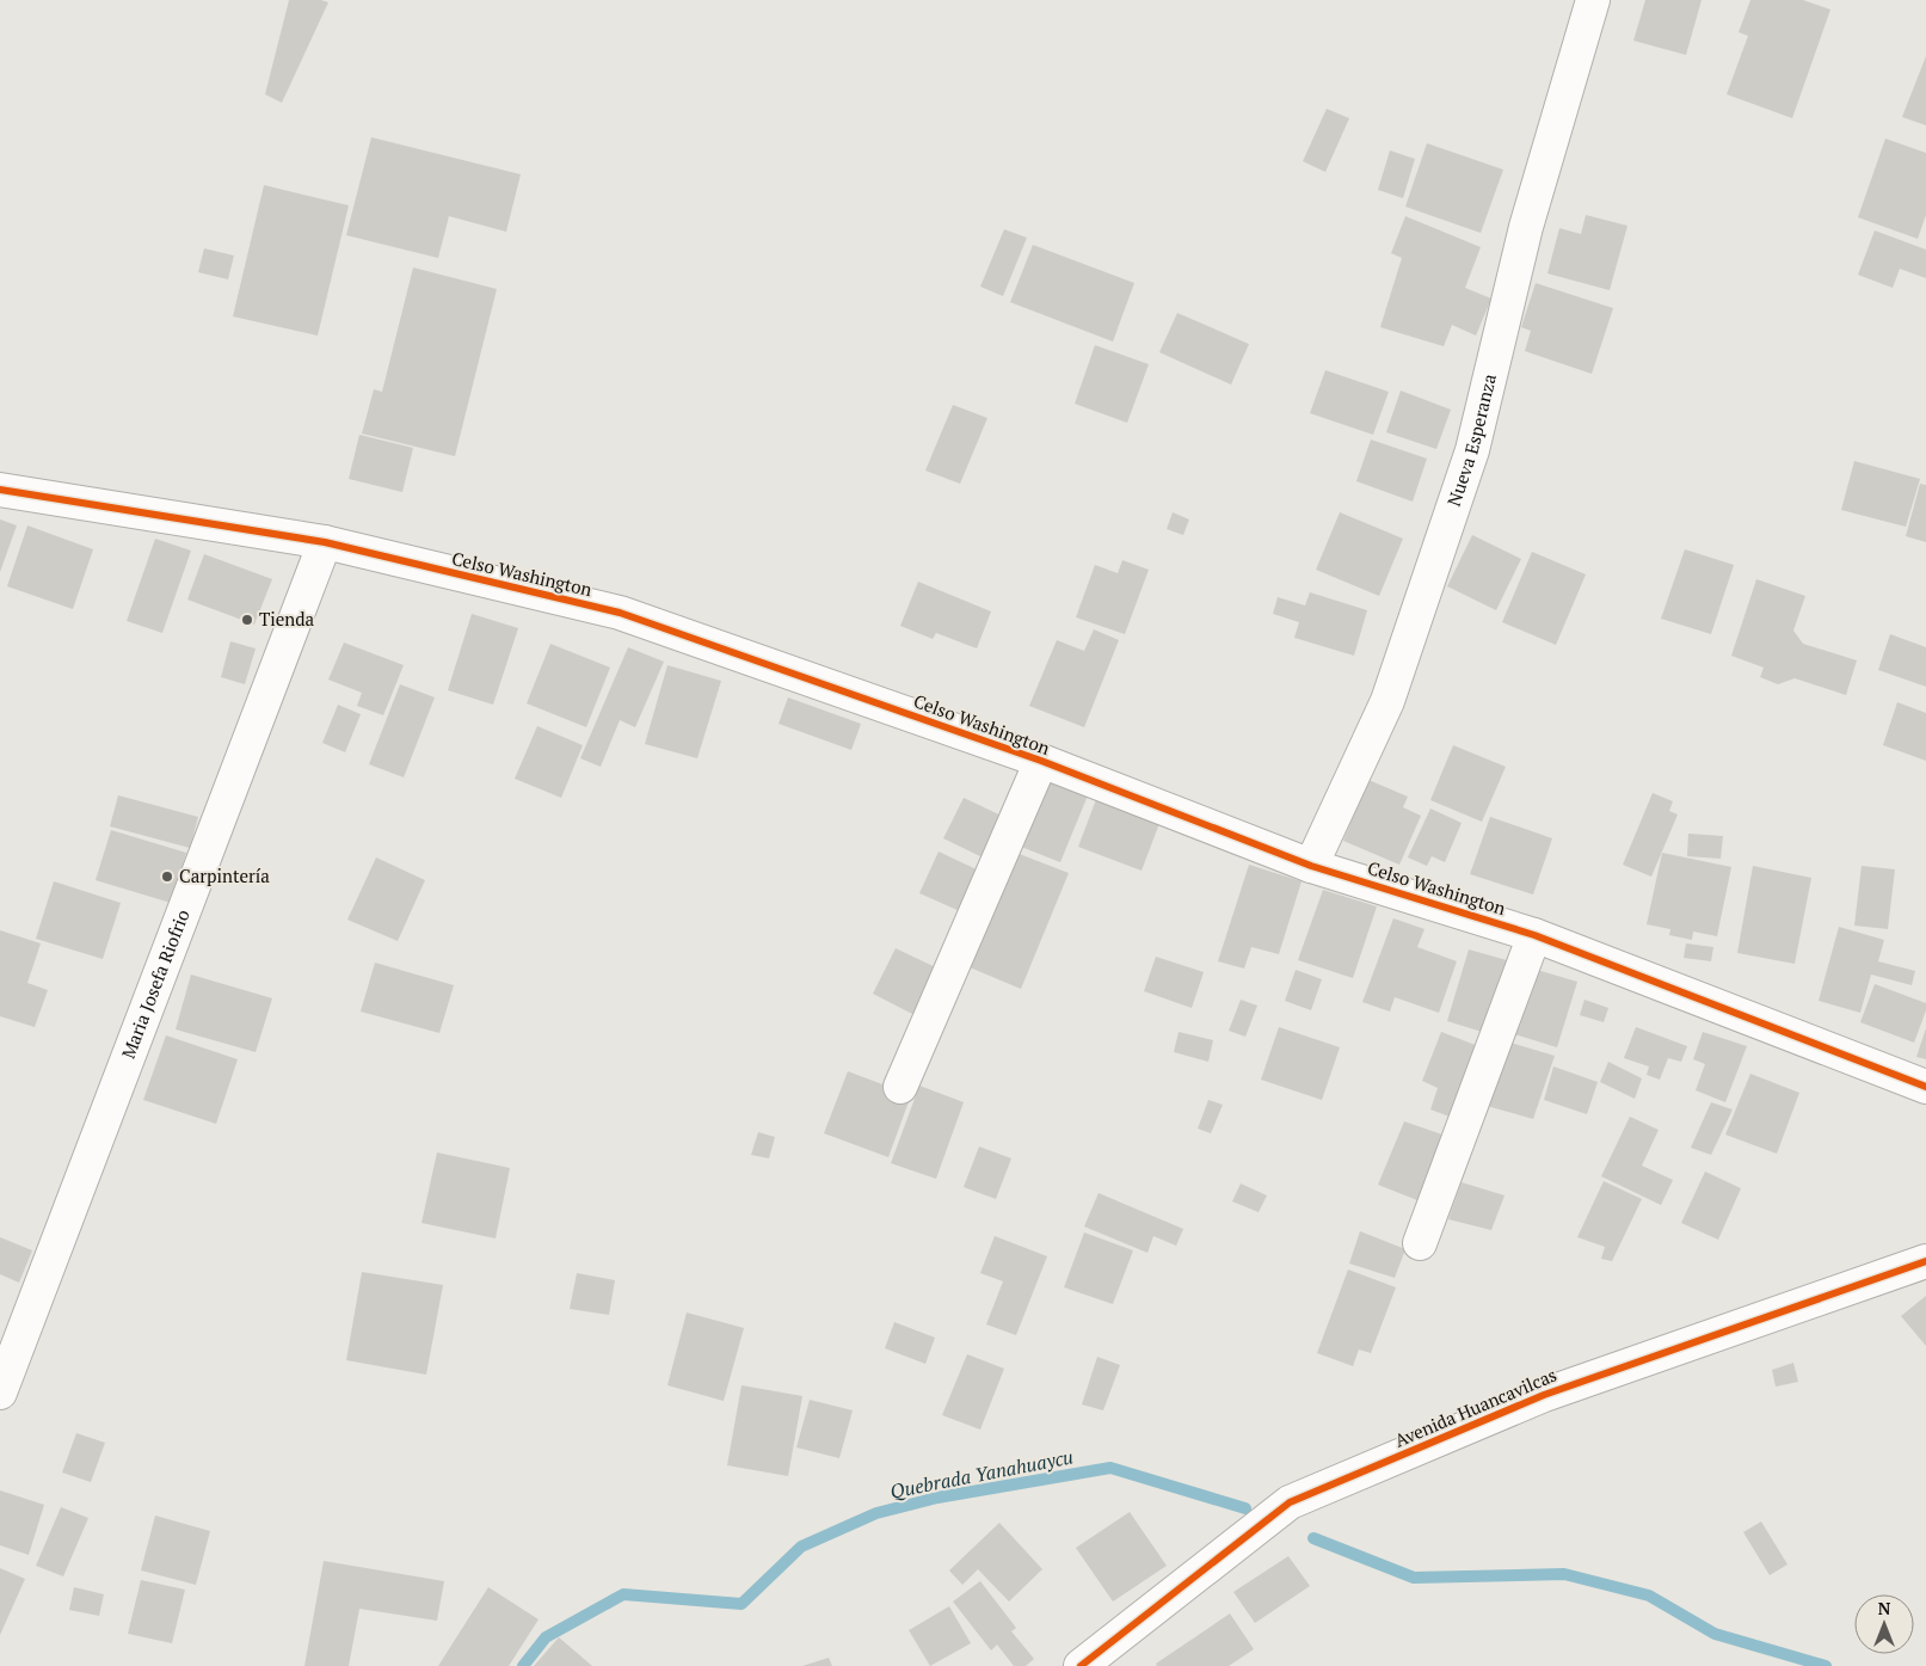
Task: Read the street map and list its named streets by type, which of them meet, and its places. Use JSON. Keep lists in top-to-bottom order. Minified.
{"streets":{"street":["Nueva Esperanza","Celso Washington","Maria Josefa Riofrio","Avenida Huancavilcas"]},"crossings":[["Nueva Esperanza","Celso Washington"],["Celso Washington","Maria Josefa Riofrio"]],"water":["Quebrada Yanahuaycu"],"places":["Tienda","Carpintería"],"north":"top"}
